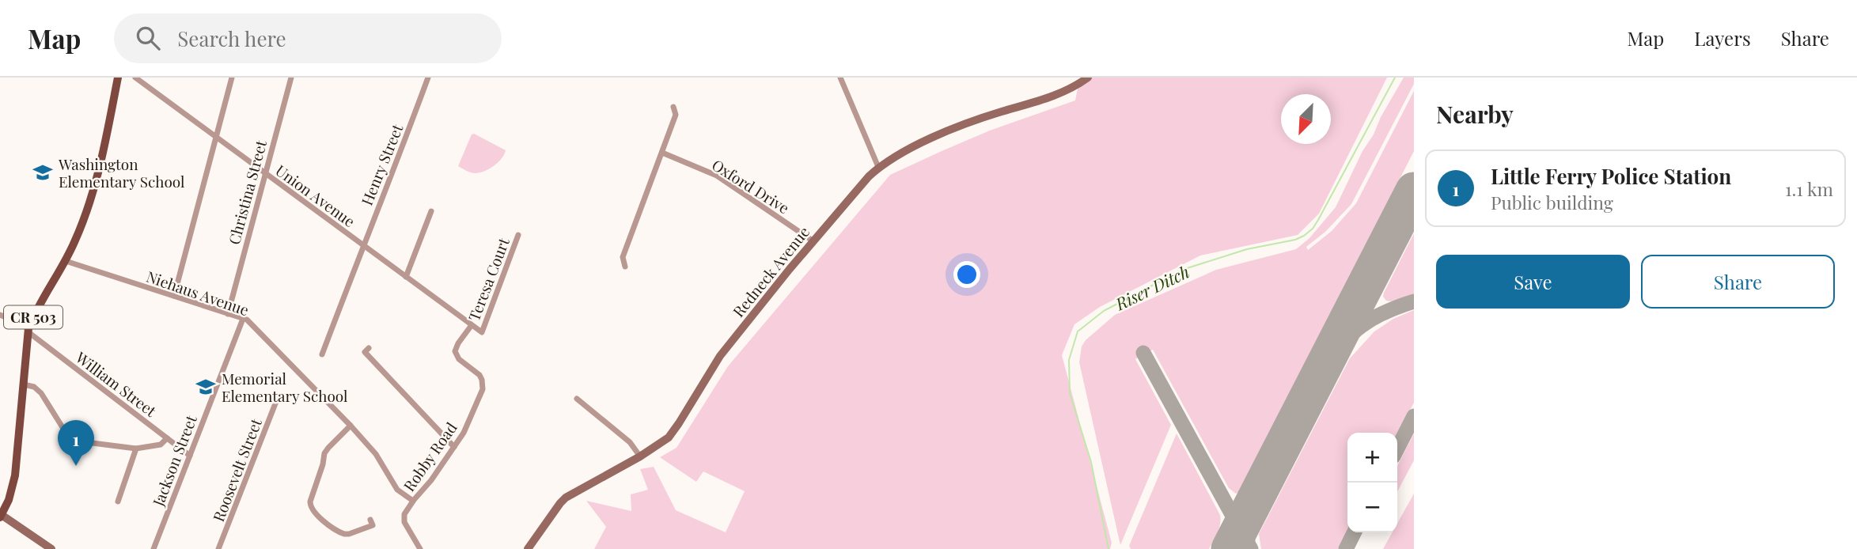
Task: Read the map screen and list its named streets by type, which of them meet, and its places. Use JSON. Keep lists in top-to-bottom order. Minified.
{"streets":{"main road":["CR 503"],"street":["Henry Street","Oxford Drive","Christina Street","Union Avenue","Redneck Avenue","Teresa Court","Niehaus Avenue","William Street","Robby Road","Jackson Street","Roosevelt Street"]},"crossings":[["Henry Street","Union Avenue"],["Oxford Drive","Redneck Avenue"],["Christina Street","Union Avenue"],["Christina Street","Niehaus Avenue"],["Union Avenue","Teresa Court"],["Union Avenue","Robby Road"],["Niehaus Avenue","CR 503"],["Niehaus Avenue","Robby Road"],["Niehaus Avenue","Jackson Street"],["CR 503","William Street"],["William Street","Jackson Street"]],"water":["Riser Ditch"],"places":{"school or university":["Washington Elementary School","Memorial Elementary School"]},"north":"bottom left","page":{"header":"Map","search":"Search here","nav":["Map","Layers","Share"],"heading":"Nearby","list":[{"mark":"1","name":"Little Ferry Police Station","note":"Public building","value":"1.1 km"}],"buttons":["Save","Share"],"pins":"1","map_buttons":["+","−"]}}
